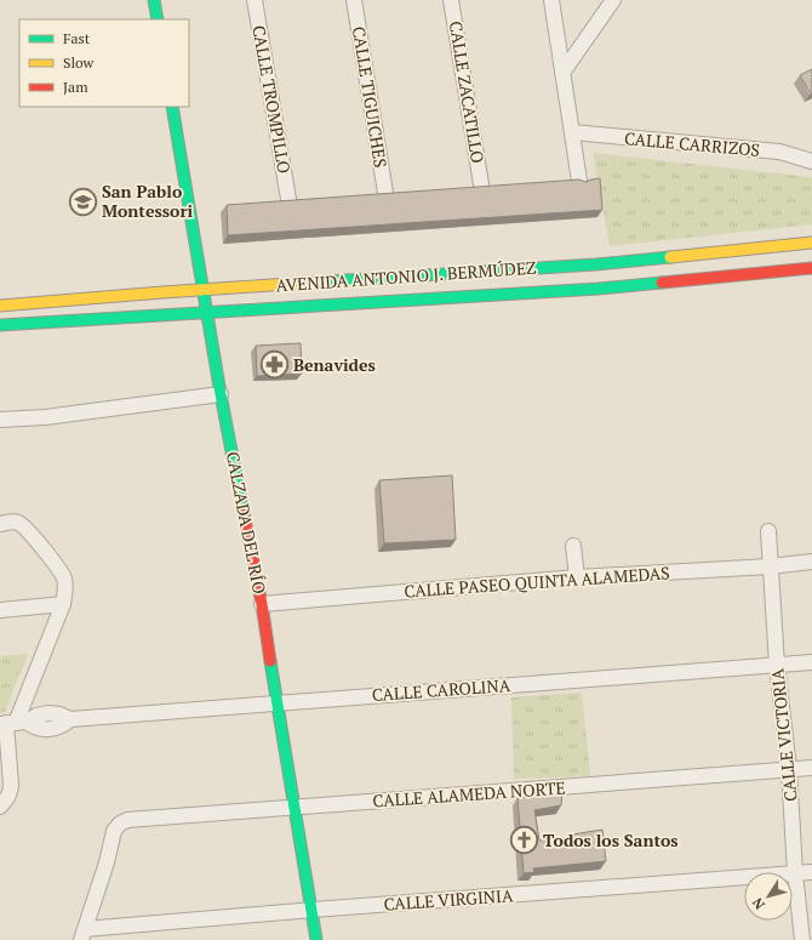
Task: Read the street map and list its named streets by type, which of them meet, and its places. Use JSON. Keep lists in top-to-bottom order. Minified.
{"streets":{"main road":["AVENIDA ANTONIO J. BERMÚDEZ","CALZADA DEL RÍO"],"street":["CALLE ZACATILLO","CALLE TIGUICHES","CALLE TROMPILLO","CALLE CARRIZOS","CALLE PASEO QUINTA ALAMEDAS","CALLE CAROLINA","CALLE VICTORIA","CALLE ALAMEDA NORTE","CALLE VIRGINIA"]},"crossings":[["AVENIDA ANTONIO J. BERMÚDEZ","CALZADA DEL RÍO"],["CALZADA DEL RÍO","CALLE PASEO QUINTA ALAMEDAS"],["CALZADA DEL RÍO","CALLE CAROLINA"],["CALZADA DEL RÍO","CALLE ALAMEDA NORTE"],["CALZADA DEL RÍO","CALLE VIRGINIA"],["CALLE PASEO QUINTA ALAMEDAS","CALLE VICTORIA"],["CALLE CAROLINA","CALLE VICTORIA"],["CALLE VICTORIA","CALLE ALAMEDA NORTE"],["CALLE VICTORIA","CALLE VIRGINIA"],["CALLE ALAMEDA NORTE","CALLE VIRGINIA"]],"places":{"school or university":["San Pablo Montessori"],"pharmacy":["Benavides"],"church":["Todos los Santos"]},"legend":["Fast","Slow","Jam"],"north":"bottom left"}
